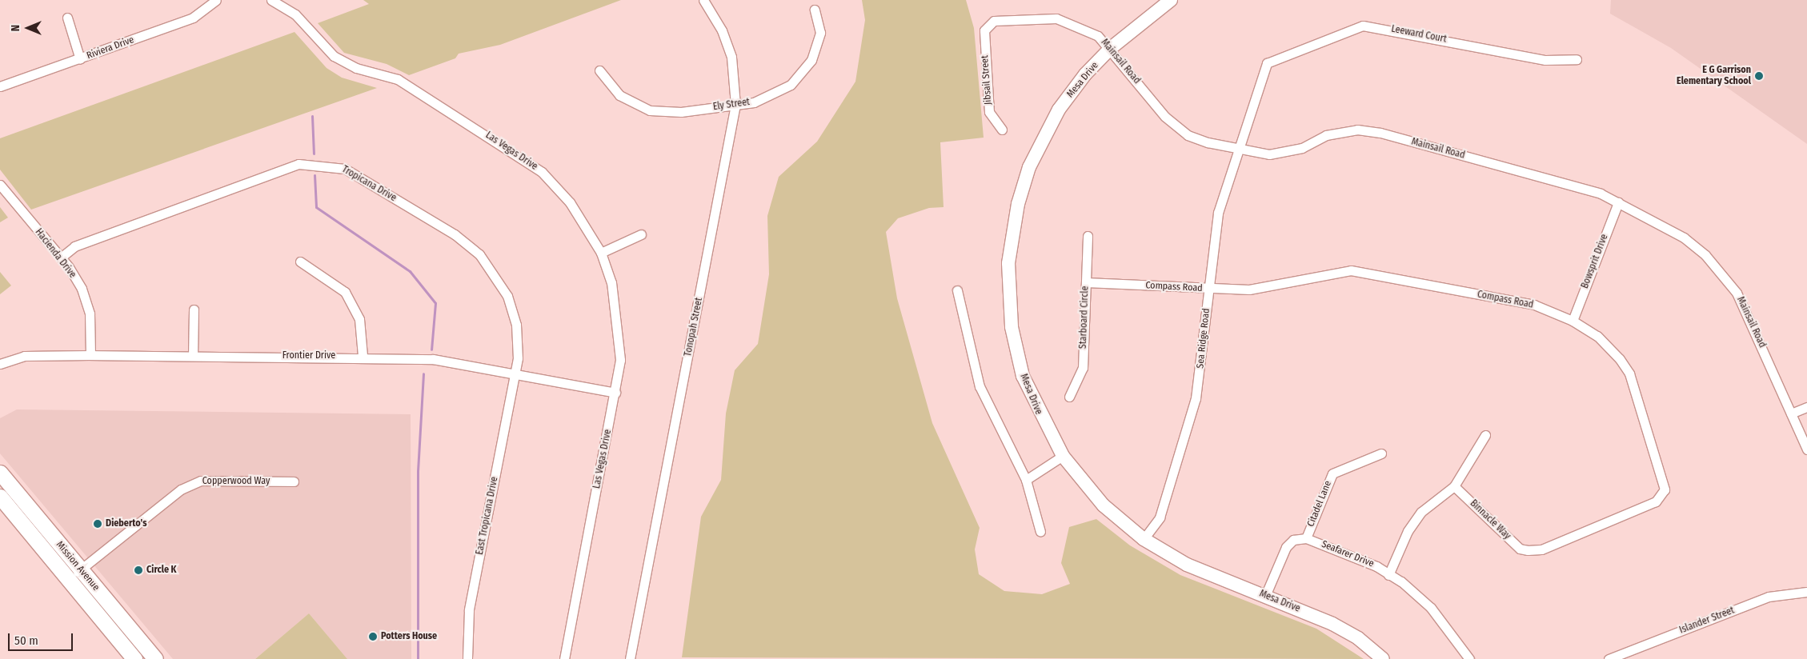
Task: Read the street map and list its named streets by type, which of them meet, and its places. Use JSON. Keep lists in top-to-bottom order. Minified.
{"streets":{"main road":["Mesa Drive","Mission Avenue"],"street":["Leeward Court","Riviera Drive","Mainsail Road","Jibsail Street","Ely Street","Las Vegas Drive","Tropicana Drive","Hacienda Drive","Bowsprit Drive","Compass Road","Starboard Circle","Tonopah Street","Sea Ridge Road","Frontier Drive","Copperwood Way","Citadel Lane","East Tropicana Drive","Binnacle Way","Seafarer Drive","Islander Street"]},"crossings":[["Leeward Court","Sea Ridge Road"],["Mainsail Road","Jibsail Street"],["Mainsail Road","Mesa Drive"],["Mainsail Road","Bowsprit Drive"],["Mainsail Road","Sea Ridge Road"],["Mesa Drive","Sea Ridge Road"],["Ely Street","Tonopah Street"],["Las Vegas Drive","Frontier Drive"],["Tropicana Drive","Hacienda Drive"],["Tropicana Drive","Frontier Drive"],["Tropicana Drive","East Tropicana Drive"],["Hacienda Drive","Frontier Drive"],["Bowsprit Drive","Compass Road"],["Compass Road","Starboard Circle"],["Compass Road","Sea Ridge Road"],["Compass Road","Binnacle Way"],["Frontier Drive","East Tropicana Drive"],["Copperwood Way","Mission Avenue"],["Citadel Lane","Seafarer Drive"]],"places":["E G Garrison Elementary School","Dieberto's","Circle K","Potters House"],"scale_bar":"50 m","north":"left"}
